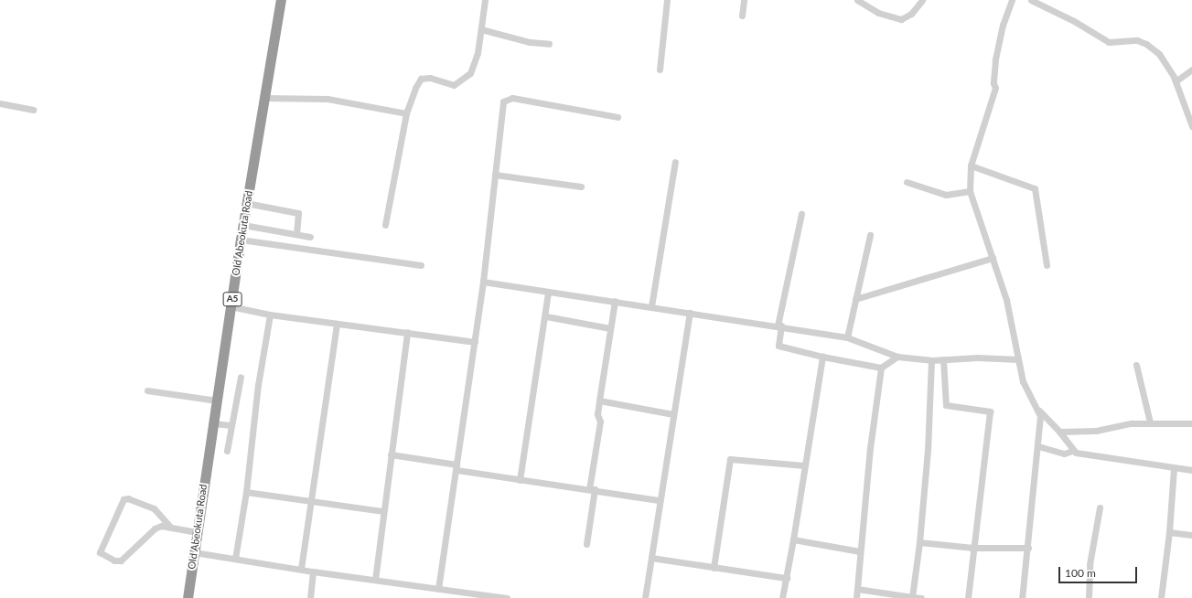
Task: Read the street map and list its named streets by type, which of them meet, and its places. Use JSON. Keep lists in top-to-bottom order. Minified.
{"streets":{"highway":["Old Abeokuta Road","A5"]},"scale_bar":"100 m"}
